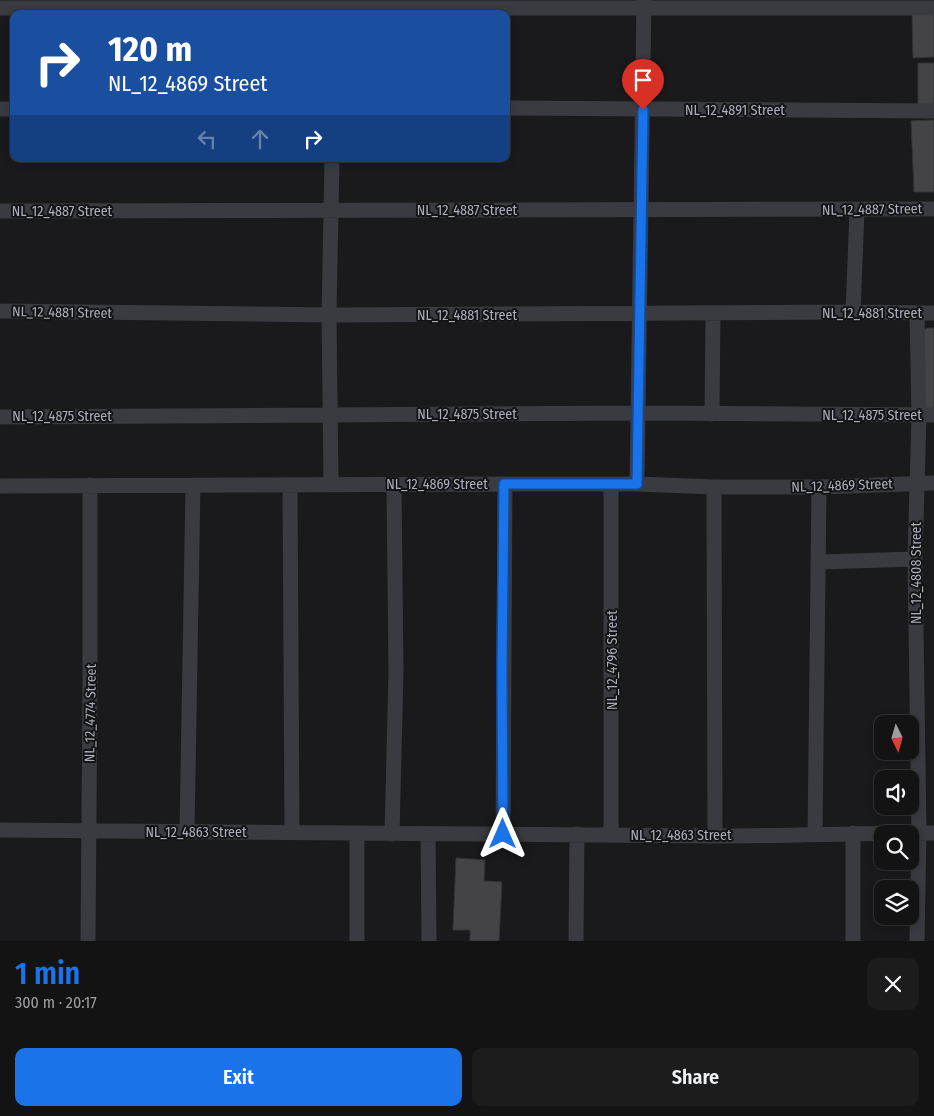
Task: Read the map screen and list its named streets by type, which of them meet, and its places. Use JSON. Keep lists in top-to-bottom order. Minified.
{"streets":{"street":["NL_12_4891 Street","NL_12_4887 Street","NL_12_4881 Street","NL_12_4875 Street","NL_12_4869 Street","NL_12_4808 Street","NL_12_4796 Street","NL_12_4774 Street","NL_12_4863 Street"]},"crossings":[["NL_12_4881 Street","NL_12_4808 Street"],["NL_12_4875 Street","NL_12_4808 Street"],["NL_12_4869 Street","NL_12_4808 Street"],["NL_12_4869 Street","NL_12_4796 Street"],["NL_12_4869 Street","NL_12_4774 Street"],["NL_12_4796 Street","NL_12_4863 Street"],["NL_12_4774 Street","NL_12_4863 Street"]],"north":"bottom","page":{"turn":["120 m","NL_12_4869 Street"],"heading":["1 min","300 m · 20:17"],"buttons":["Exit","Share"]}}
